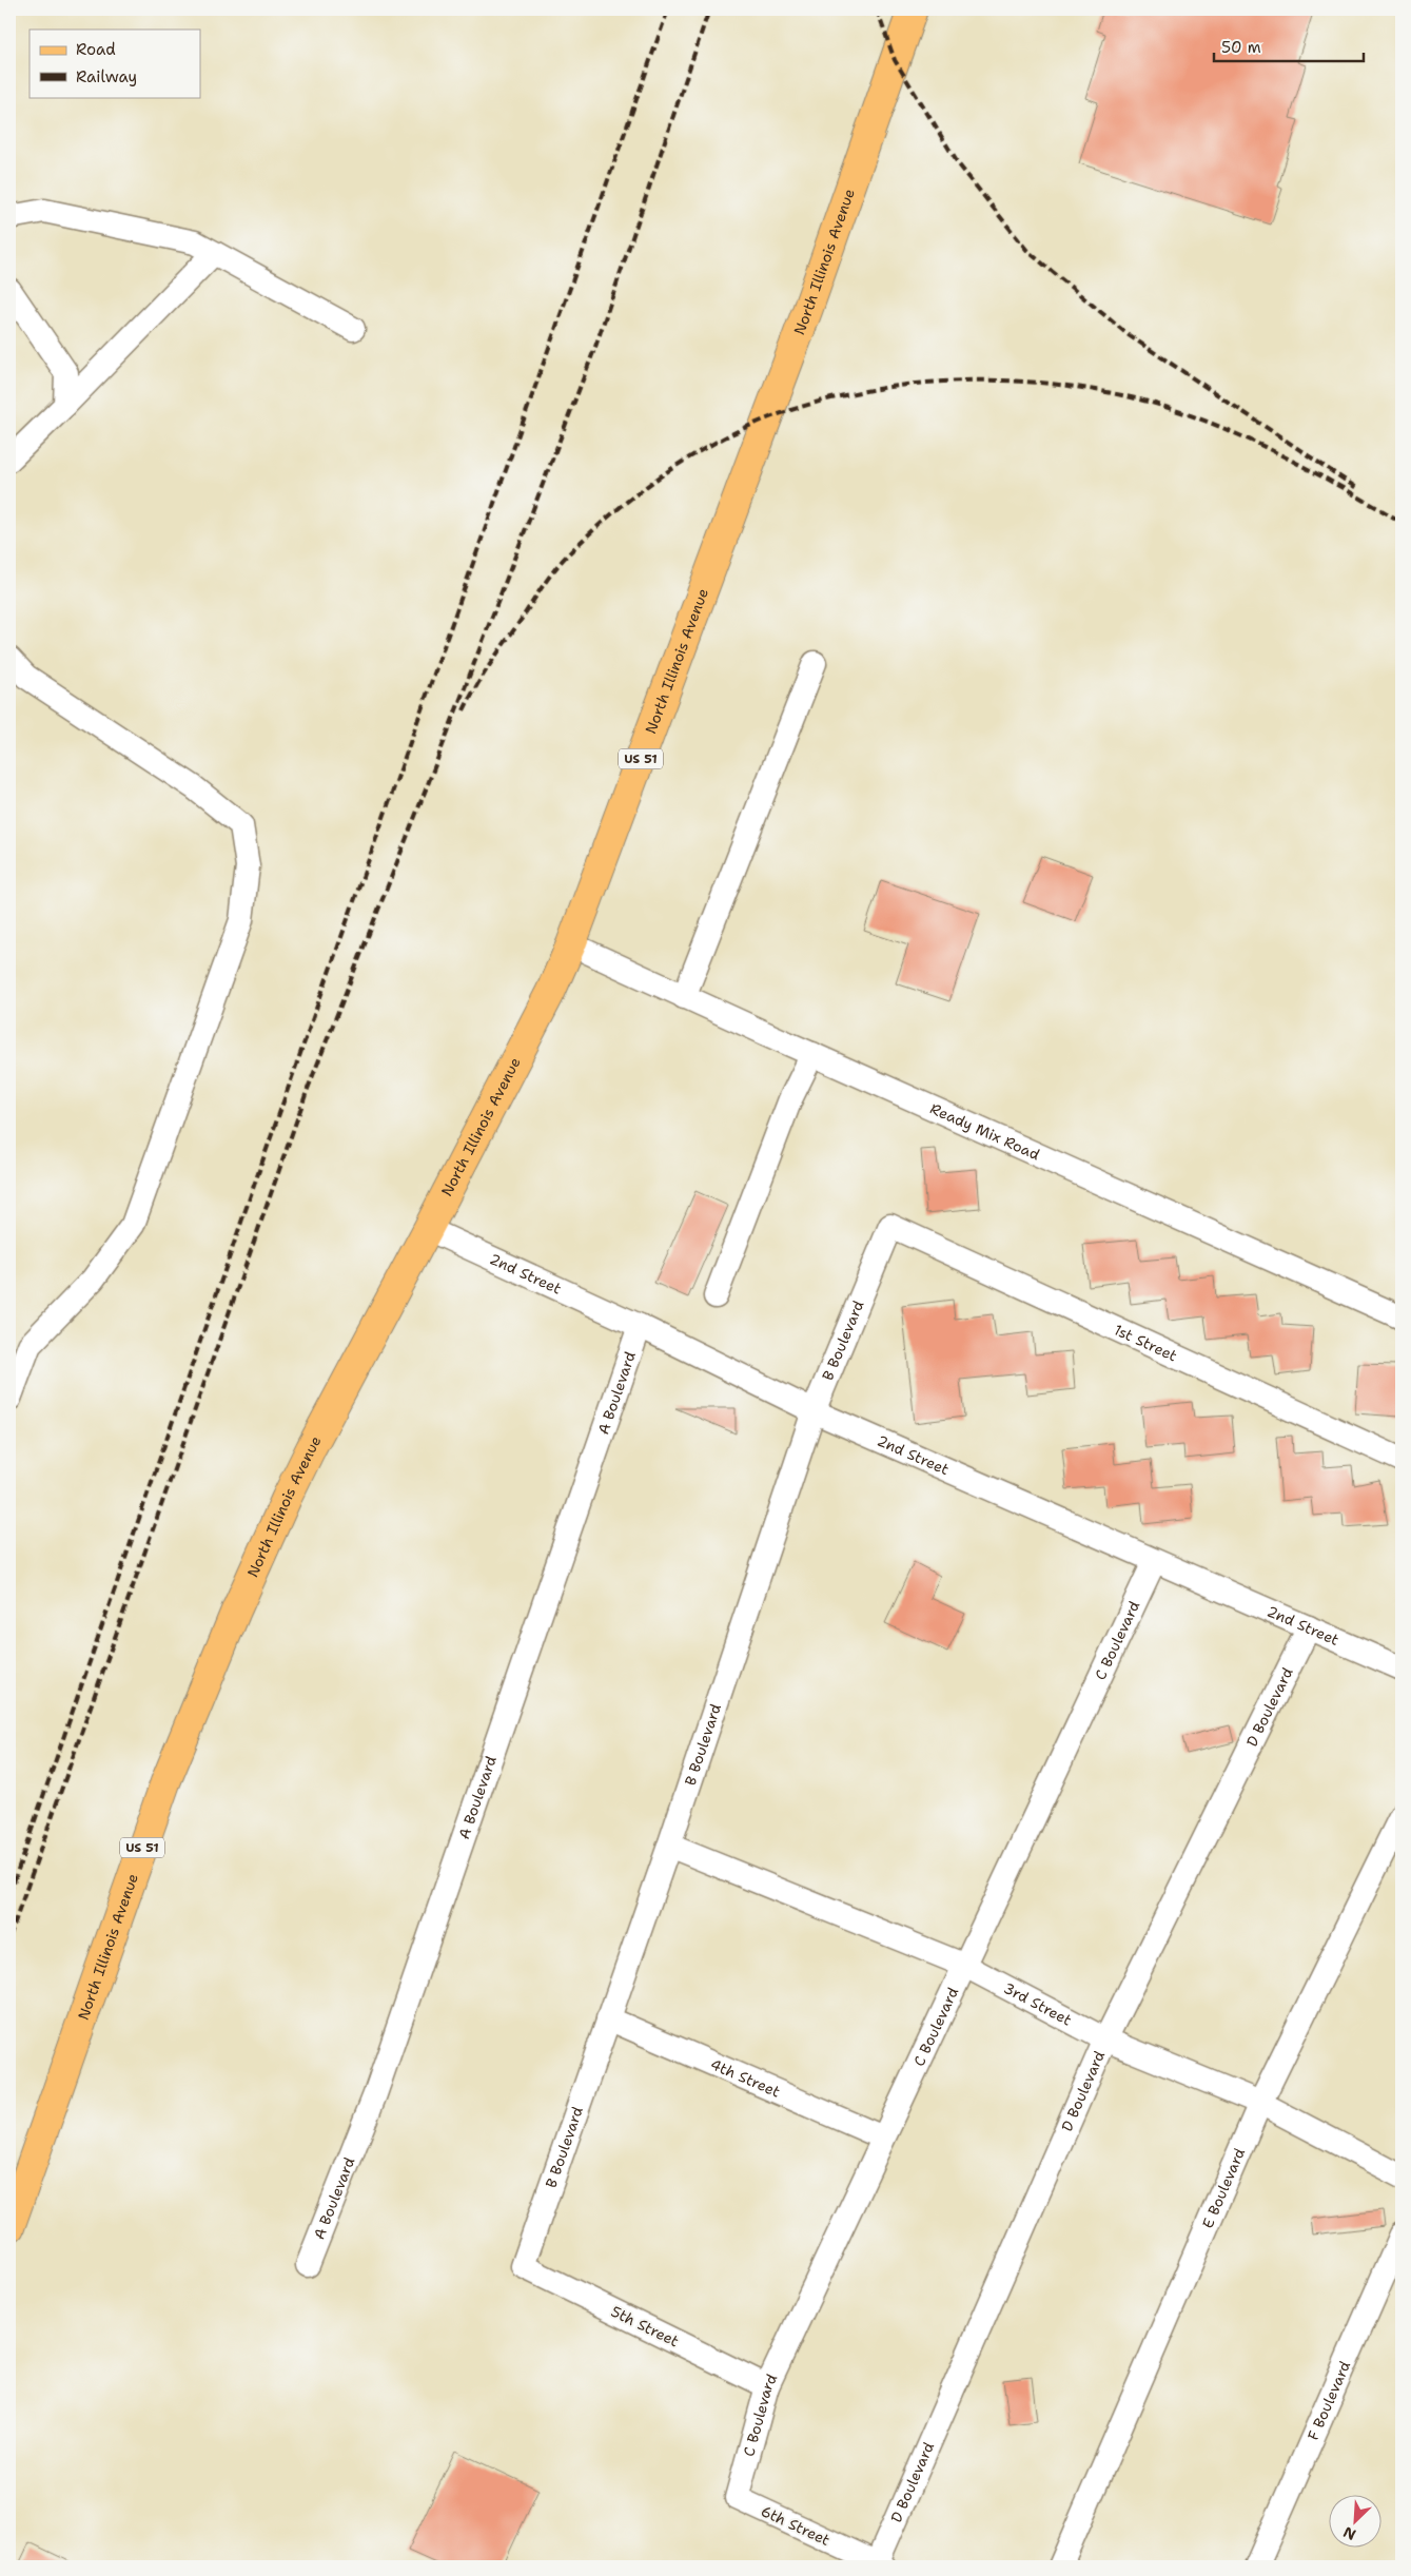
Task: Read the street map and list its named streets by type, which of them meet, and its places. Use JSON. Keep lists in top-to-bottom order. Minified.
{"streets":{"main road":["North Illinois Avenue","US 51"],"street":["Ready Mix Road","2nd Street","B Boulevard","1st Street","A Boulevard","C Boulevard","D Boulevard","3rd Street","4th Street","E Boulevard","5th Street","F Boulevard","6th Street"]},"crossings":[["North Illinois Avenue","Ready Mix Road"],["North Illinois Avenue","2nd Street"],["2nd Street","B Boulevard"],["2nd Street","A Boulevard"],["2nd Street","C Boulevard"],["2nd Street","D Boulevard"],["B Boulevard","1st Street"],["B Boulevard","3rd Street"],["B Boulevard","4th Street"],["B Boulevard","5th Street"],["C Boulevard","3rd Street"],["C Boulevard","4th Street"],["C Boulevard","5th Street"],["C Boulevard","6th Street"],["D Boulevard","3rd Street"],["D Boulevard","6th Street"],["3rd Street","E Boulevard"]],"legend":["Road","Railway"],"scale_bar":"50 m","north":"bottom left"}
